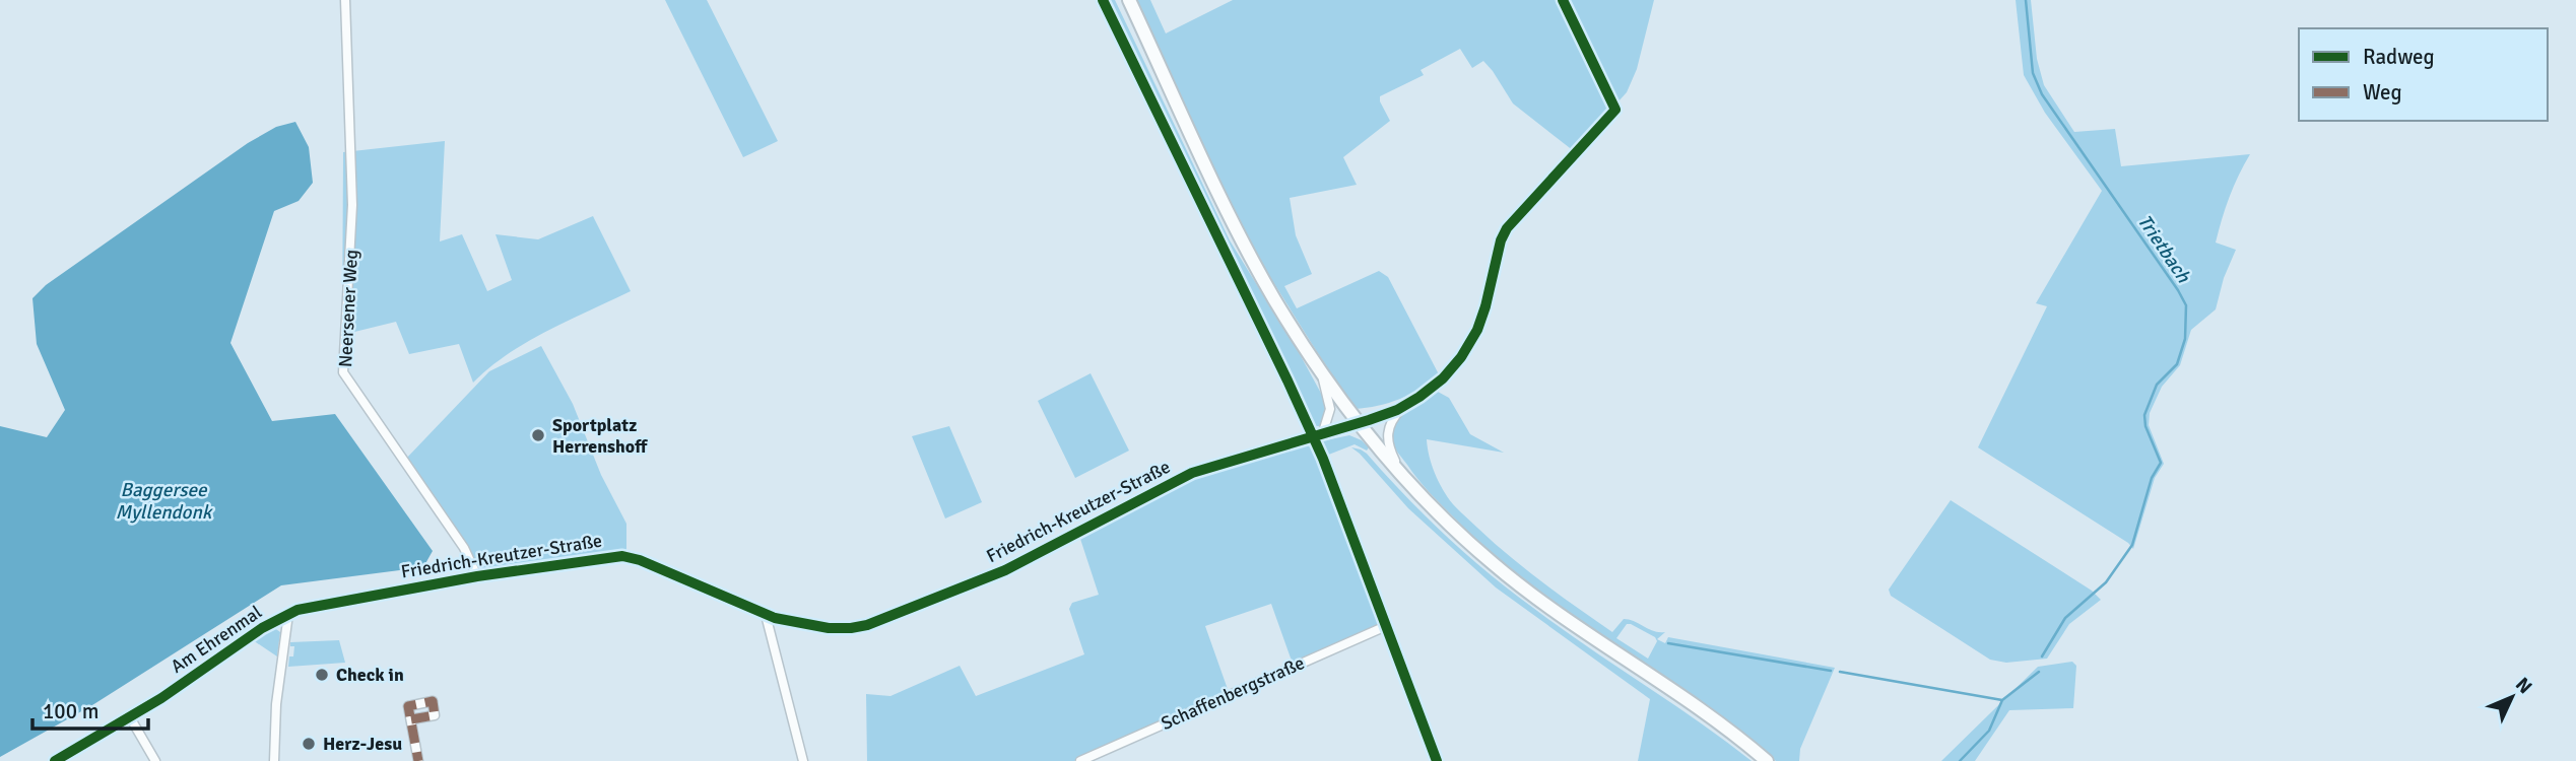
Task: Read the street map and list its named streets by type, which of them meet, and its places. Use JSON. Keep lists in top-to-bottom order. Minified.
{"streets":{"street":["Neersener Weg","Friedrich-Kreutzer-Straße","Am Ehrenmal","Schaffenbergstraße"]},"crossings":[["Neersener Weg","Friedrich-Kreutzer-Straße"],["Friedrich-Kreutzer-Straße","Am Ehrenmal"]],"water":["Trietbach","Baggersee Myllendonk"],"places":["Sportplatz Herrenshoff","Check in","Herz-Jesu"],"legend":["Radweg","Weg"],"scale_bar":"100 m","north":"top right"}
